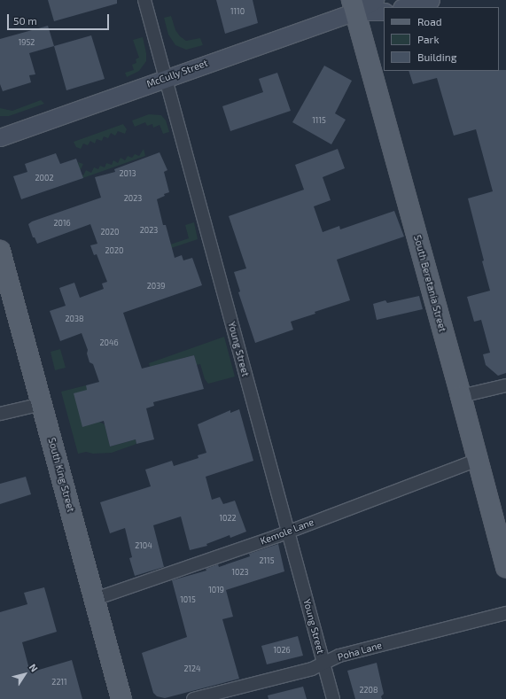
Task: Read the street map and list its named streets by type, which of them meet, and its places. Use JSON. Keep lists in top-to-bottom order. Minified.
{"streets":{"main road":["McCully Street","South Beretania Street","South King Street"],"street":["Young Street","Kemole Lane","Poha Lane"]},"crossings":[["McCully Street","South Beretania Street"],["McCully Street","Young Street"],["South Beretania Street","Kemole Lane"],["Young Street","Kemole Lane"],["Young Street","Poha Lane"],["South King Street","Kemole Lane"]],"house_numbers":["1110","1952","1115","2013","2002","2023","2016","2023","2020","2020","2039","2038","2046","1022","2104","2115","1023","1019","1015","1026","2124","2211","2208"],"legend":["Road","Park","Building"],"scale_bar":"50 m","north":"top right"}
